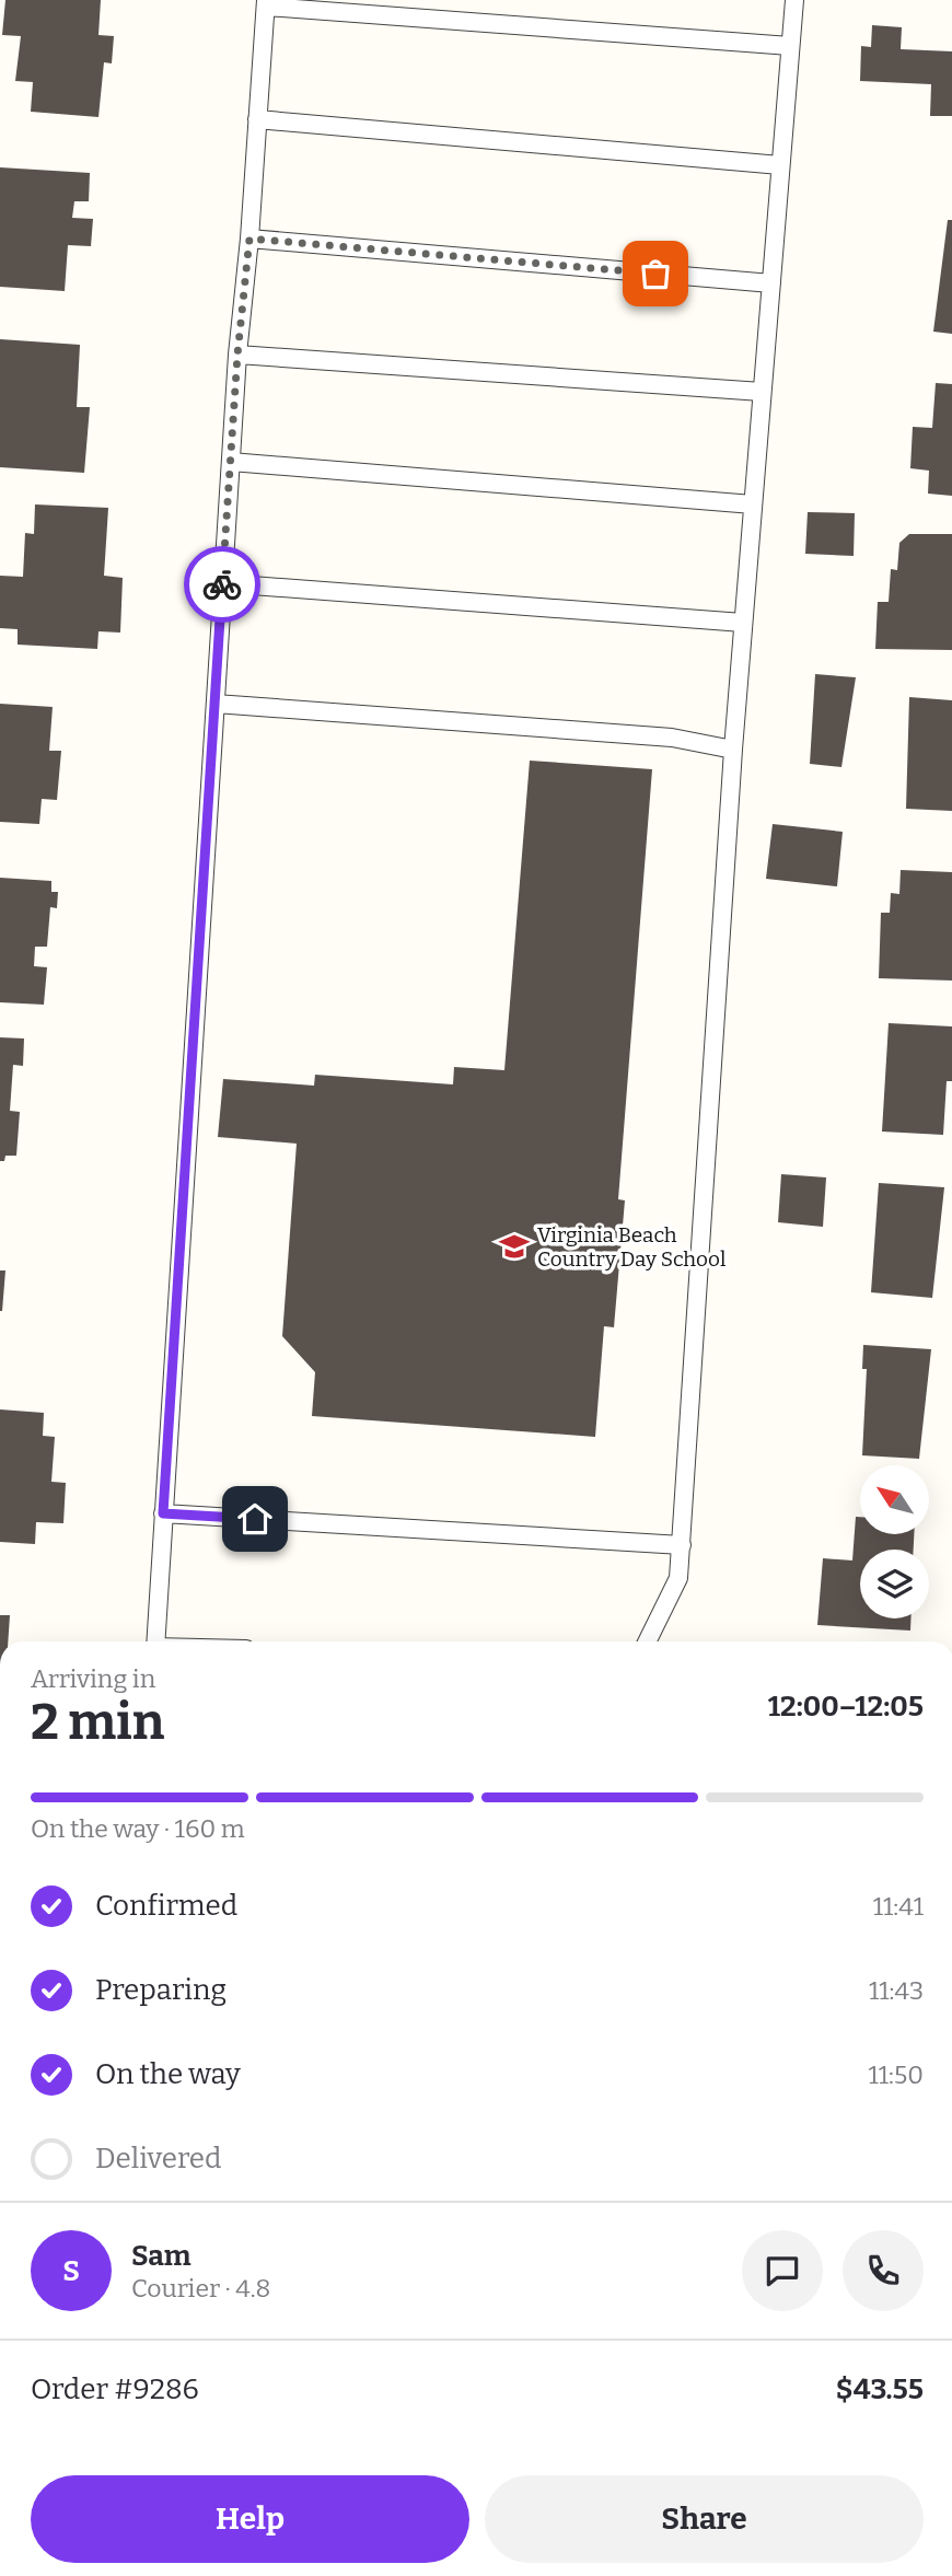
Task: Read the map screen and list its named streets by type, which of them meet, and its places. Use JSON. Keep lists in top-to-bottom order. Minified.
{"places":{"school or university":["Virginia Beach Country Day School"]},"north":"top left","page":{"heading":["2 min","Arriving in","12:00–12:05"],"panel":["Sam","Courier · 4.8","Order #9286","$43.55"],"bar":"On the way · 160 m","list":[["Confirmed","11:41"],["Preparing","11:43"],["On the way","11:50"],"Delivered"],"round":"S","buttons":["Help","Share"]}}
